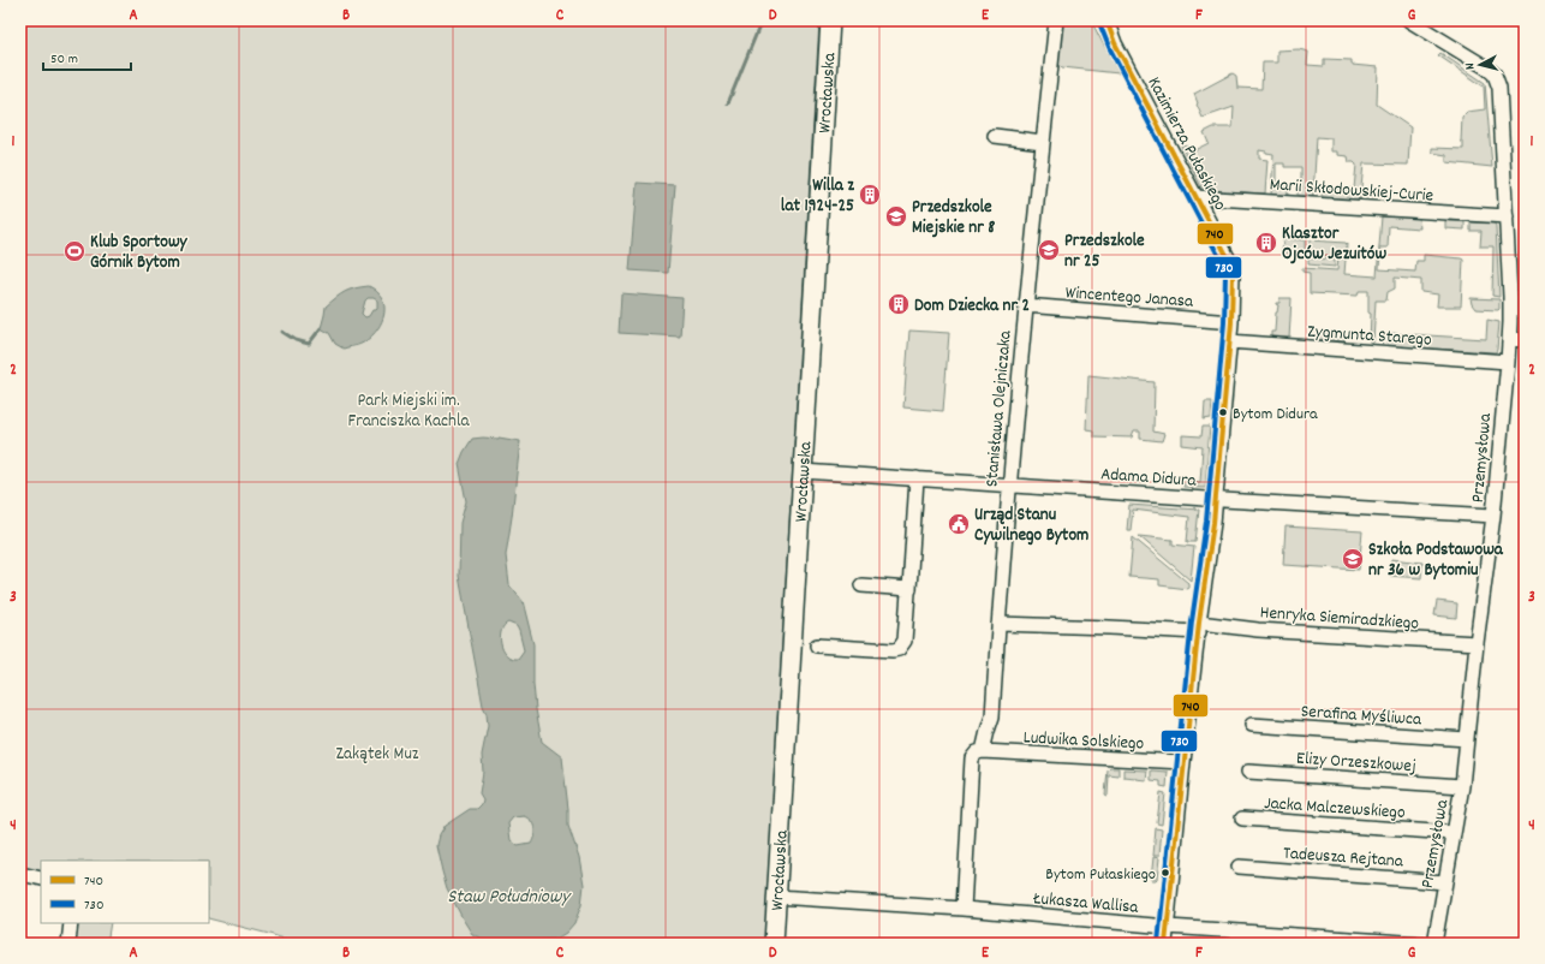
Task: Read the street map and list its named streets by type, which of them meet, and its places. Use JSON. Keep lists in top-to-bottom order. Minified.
{"streets":{"main road":["Wrocławska"],"street":["Kazimierza Pułaskiego","Marii Skłodowskiej-Curie","Wincentego Janasa","Zygmunta Starego","Stanisława Olejniczaka","Przemysłowa","Adama Didura","Henryka Siemiradzkiego","Serafina Myśliwca","Ludwika Solskiego","Elizy Orzeszkowej","Jacka Malczewskiego","Tadeusza Rejtana","Łukasza Wallisa"]},"crossings":[["Wrocławska","Adama Didura"],["Wrocławska","Łukasza Wallisa"],["Kazimierza Pułaskiego","Marii Skłodowskiej-Curie"],["Kazimierza Pułaskiego","Wincentego Janasa"],["Kazimierza Pułaskiego","Zygmunta Starego"],["Kazimierza Pułaskiego","Adama Didura"],["Kazimierza Pułaskiego","Henryka Siemiradzkiego"],["Kazimierza Pułaskiego","Ludwika Solskiego"],["Kazimierza Pułaskiego","Łukasza Wallisa"],["Marii Skłodowskiej-Curie","Przemysłowa"],["Wincentego Janasa","Stanisława Olejniczaka"],["Zygmunta Starego","Przemysłowa"],["Stanisława Olejniczaka","Adama Didura"],["Stanisława Olejniczaka","Henryka Siemiradzkiego"],["Stanisława Olejniczaka","Ludwika Solskiego"],["Stanisława Olejniczaka","Łukasza Wallisa"],["Przemysłowa","Adama Didura"],["Przemysłowa","Henryka Siemiradzkiego"],["Przemysłowa","Serafina Myśliwca"],["Przemysłowa","Elizy Orzeszkowej"],["Przemysłowa","Jacka Malczewskiego"],["Przemysłowa","Tadeusza Rejtana"]],"water":["Staw Południowy"],"parks":["Park Miejski im. Franciszka Kachla","Zakątek Muz"],"places":{"building":["Willa z lat 1924-25","Klasztor Ojców Jezuitów","Dom Dziecka nr 2"],"school or university":["Przedszkole Miejskie nr 8","Przedszkole nr 25","Szkoła Podstawowa nr 36 w Bytomiu"],"sports":["Klub Sportowy Górnik Bytom"],"other":["Bytom Didura","Bytom Pułaskiego"],"public building":["Urząd Stanu Cywilnego Bytom"]},"lines":["transit line 740","transit line 730"],"legend":["740","730"],"scale_bar":"50 m","north":"left","grid":{"columns":["A","B","C","D","E","F","G"],"rows":["1","2","3","4"]}}
